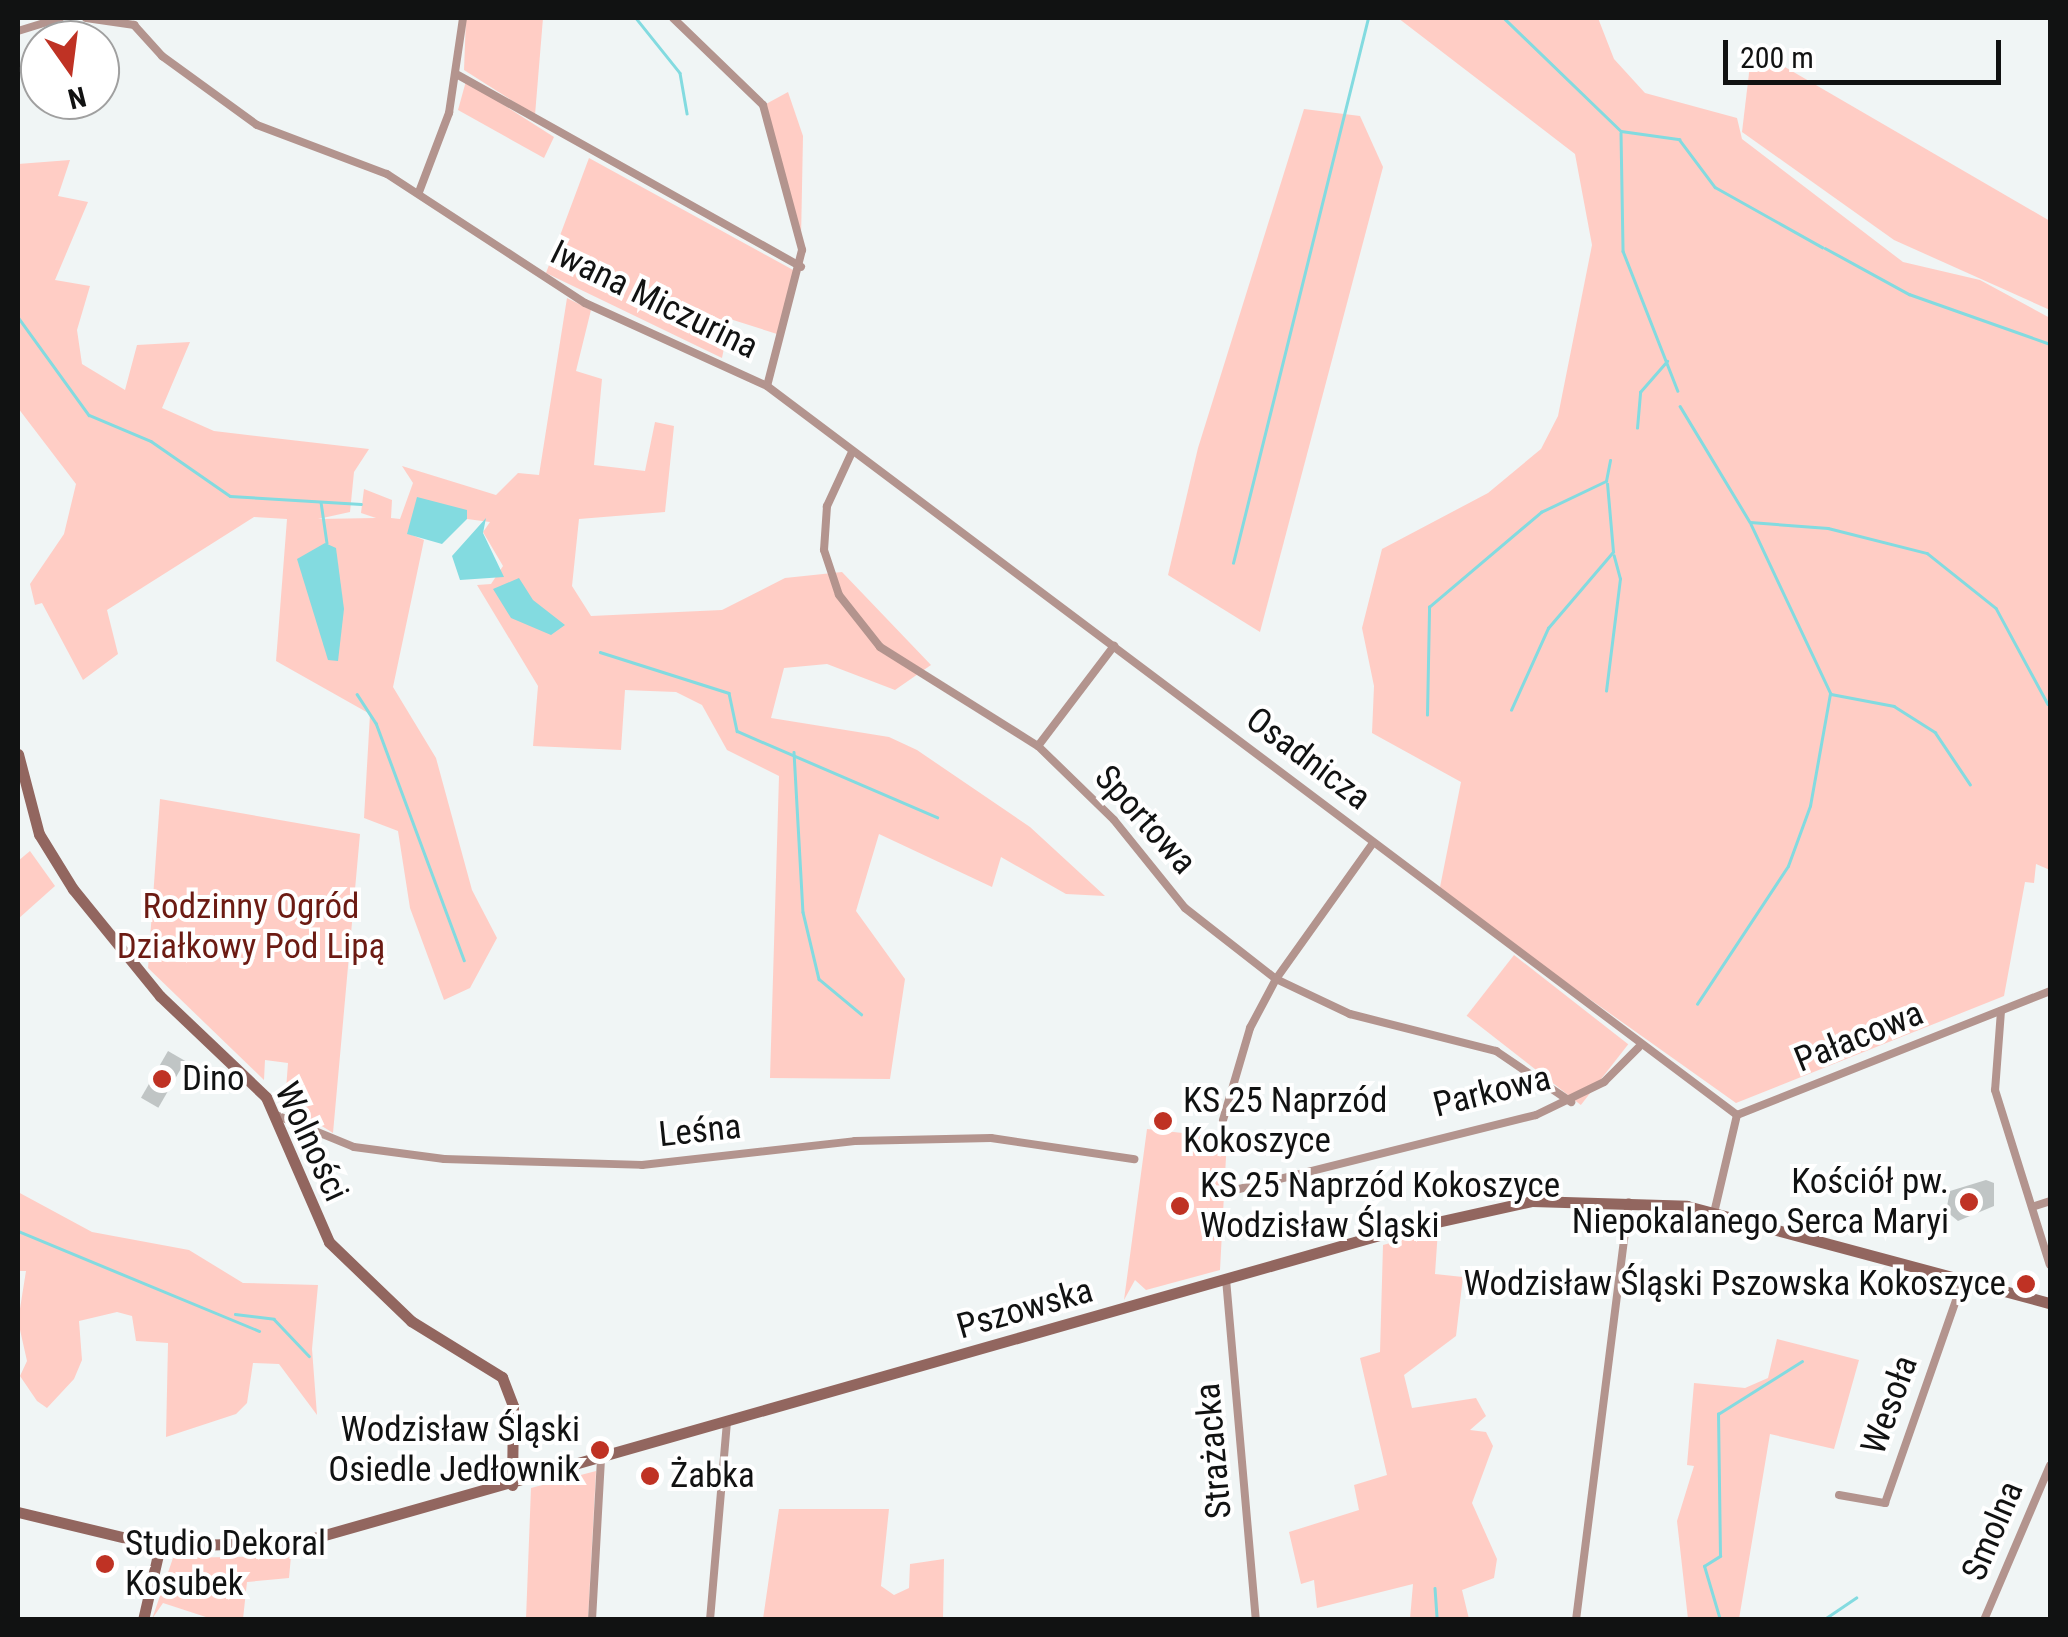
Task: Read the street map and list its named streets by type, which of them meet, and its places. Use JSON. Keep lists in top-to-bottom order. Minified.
{"streets":{"main road":["Wolności","Pszowska"],"street":["Iwana Miczurina","Osadnicza","Sportowa","Pałacowa","Parkowa","Leśna","Wesoła","Strażacka","Smolna"]},"crossings":[["Iwana Miczurina","Osadnicza"],["Osadnicza","Sportowa"],["Osadnicza","Pałacowa"],["Osadnicza","Parkowa"],["Sportowa","Parkowa"],["Leśna","Wolności"],["Wolności","Pszowska"],["Pszowska","Wesoła"],["Pszowska","Strażacka"]],"parks":["Rodzinny Ogród Działkowy Pod Lipą"],"places":["Dino","KS 25 Naprzód Kokoszyce","Kościół pw. Niepokalanego Serca Maryi","KS 25 Naprzód Kokoszyce Wodzisław Śląski","Wodzisław Śląski Pszowska Kokoszyce","Wodzisław Śląski Osiedle Jedłownik","Żabka","Studio Dekoral Kosubek"],"scale_bar":"200 m","north":"bottom"}
